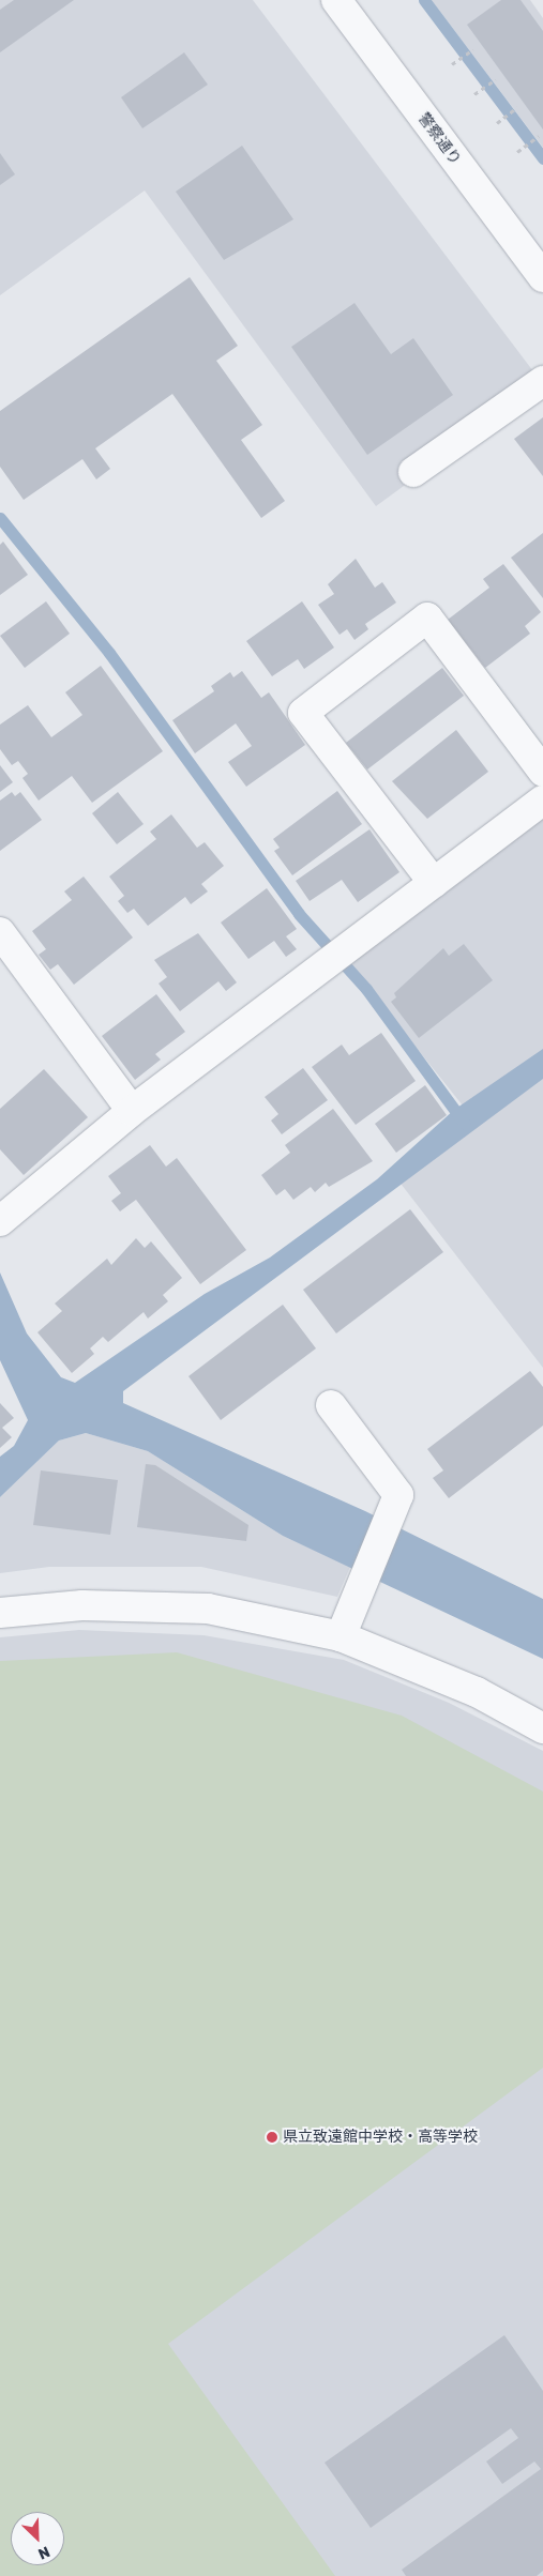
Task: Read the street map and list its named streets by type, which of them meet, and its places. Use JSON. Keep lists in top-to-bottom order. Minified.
{"streets":{"street":["警察通り"]},"places":["県立致遠館中学校・高等学校"],"north":"bottom right"}
